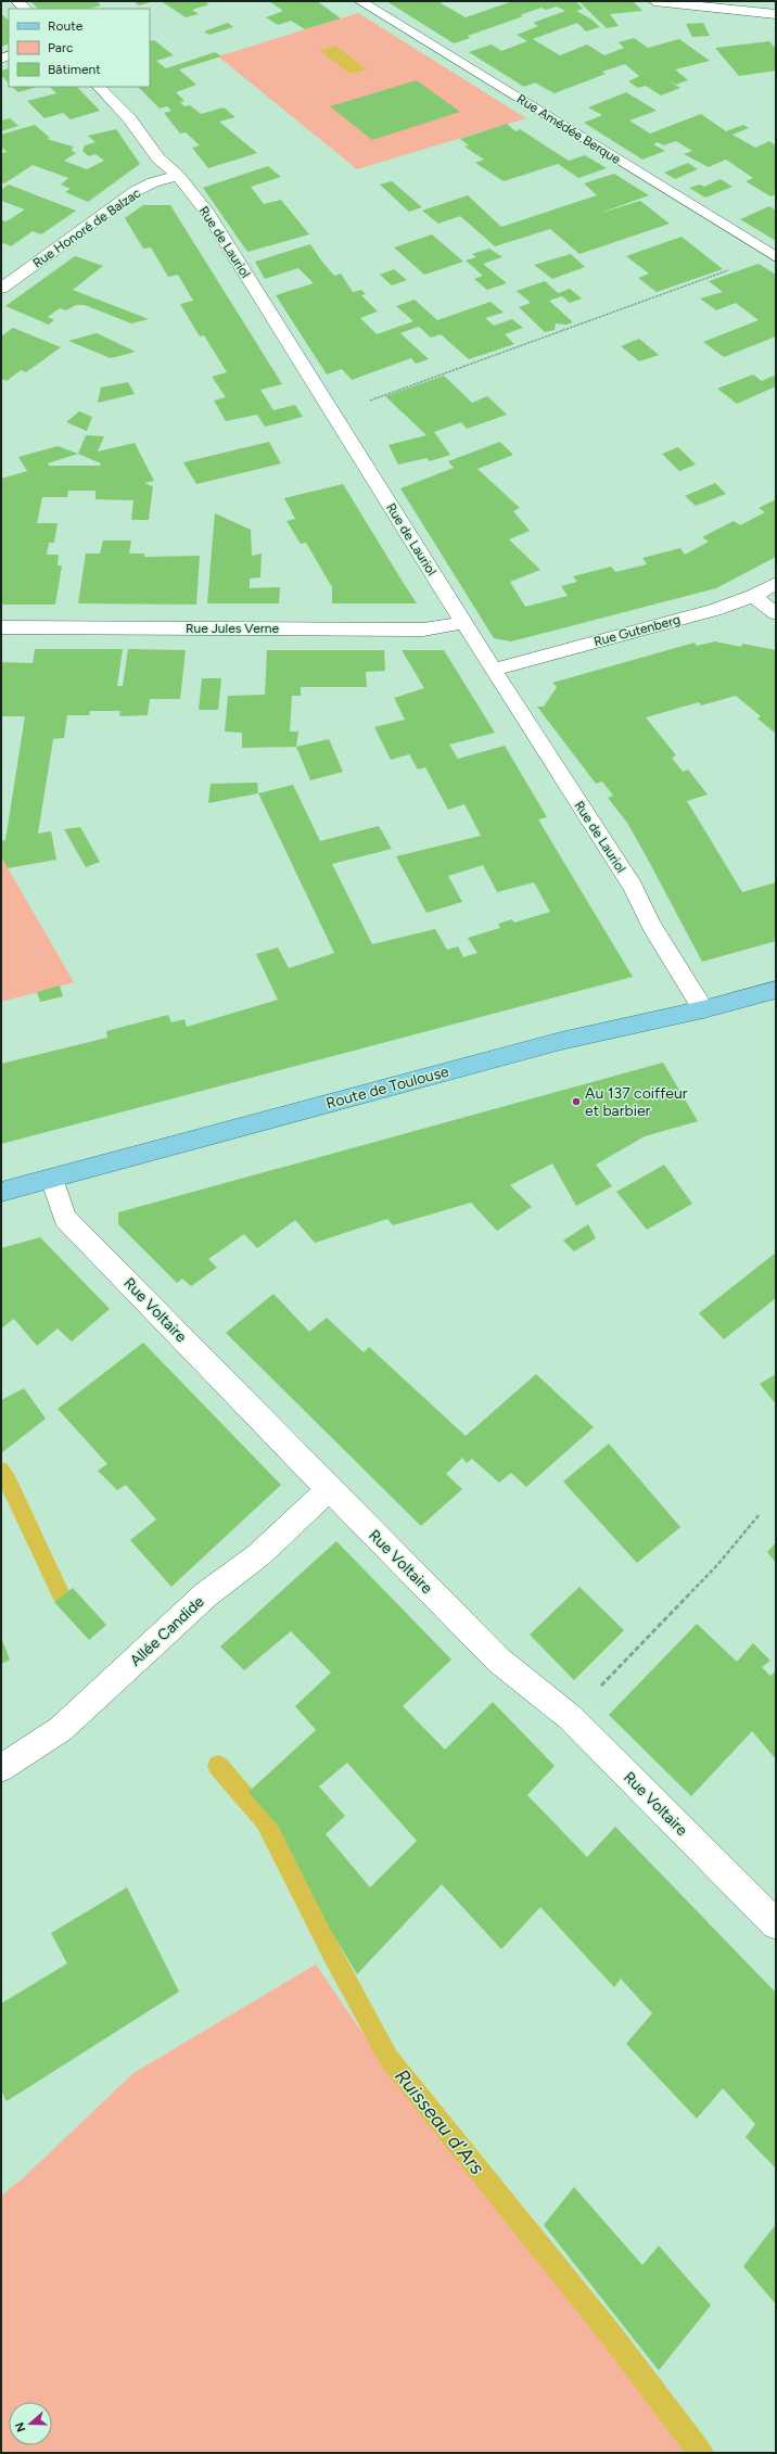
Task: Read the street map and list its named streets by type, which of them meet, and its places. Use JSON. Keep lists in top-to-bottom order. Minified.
{"streets":{"main road":["Route de Toulouse"],"street":["Rue Amédée Berque","Rue Honoré de Balzac","Rue de Lauriol","Rue Jules Verne","Rue Gutenberg","Rue Voltaire","Allée Candide"]},"crossings":[["Rue Honoré de Balzac","Rue de Lauriol"],["Rue de Lauriol","Rue Jules Verne"],["Rue de Lauriol","Rue Gutenberg"],["Rue de Lauriol","Route de Toulouse"],["Route de Toulouse","Rue Voltaire"],["Rue Voltaire","Allée Candide"]],"water":["Ruisseau d'Ars"],"places":["Au 137 coiffeur et barbier"],"legend":["Route","Parc","Bâtiment"],"north":"left"}
